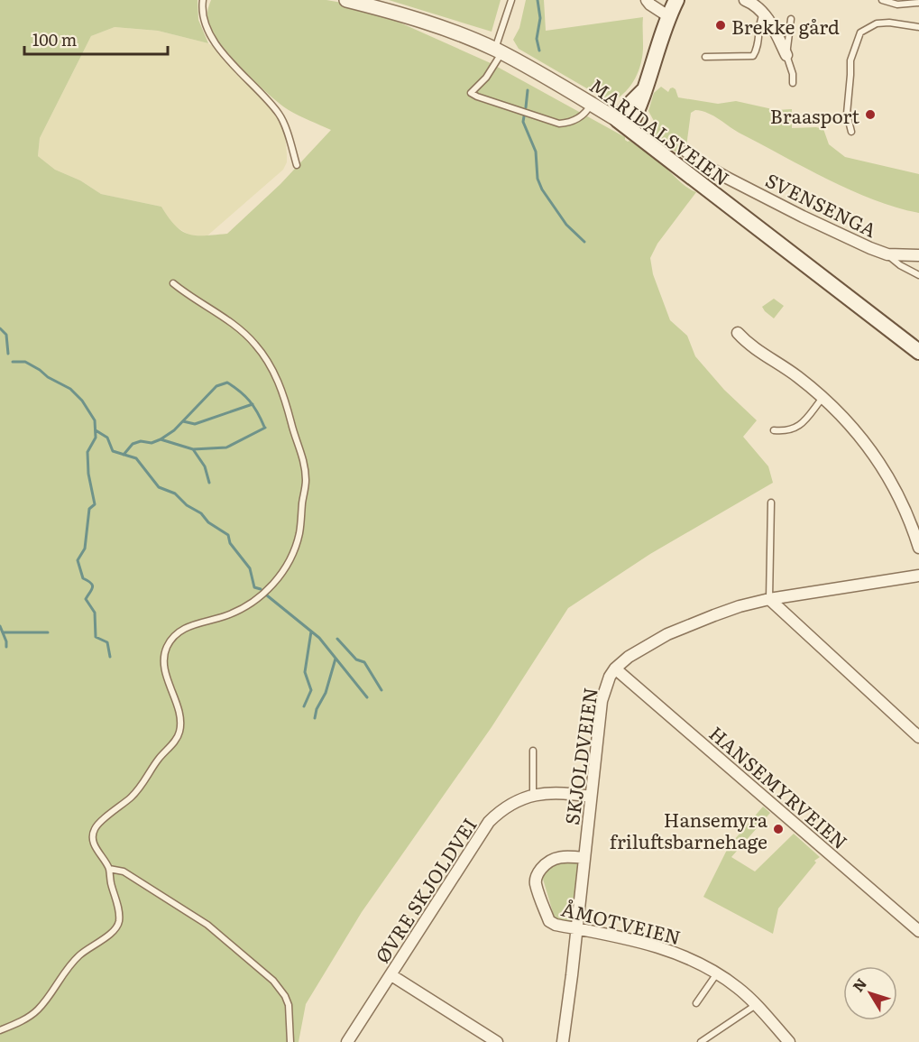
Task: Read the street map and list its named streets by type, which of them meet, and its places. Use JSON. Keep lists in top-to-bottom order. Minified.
{"streets":{"main road":["MARIDALSVEIEN"],"street":["SVENSENGA","SKJOLDVEIEN","HANSEMYRVEIEN","ØVRE SKJOLDVEI","ÅMOTVEIEN"]},"crossings":[["SKJOLDVEIEN","HANSEMYRVEIEN"],["SKJOLDVEIEN","ØVRE SKJOLDVEI"],["SKJOLDVEIEN","ÅMOTVEIEN"]],"places":["Brekke gård","Braasport","Hansemyra friluftsbarnehage"],"scale_bar":"100 m","north":"top left"}
